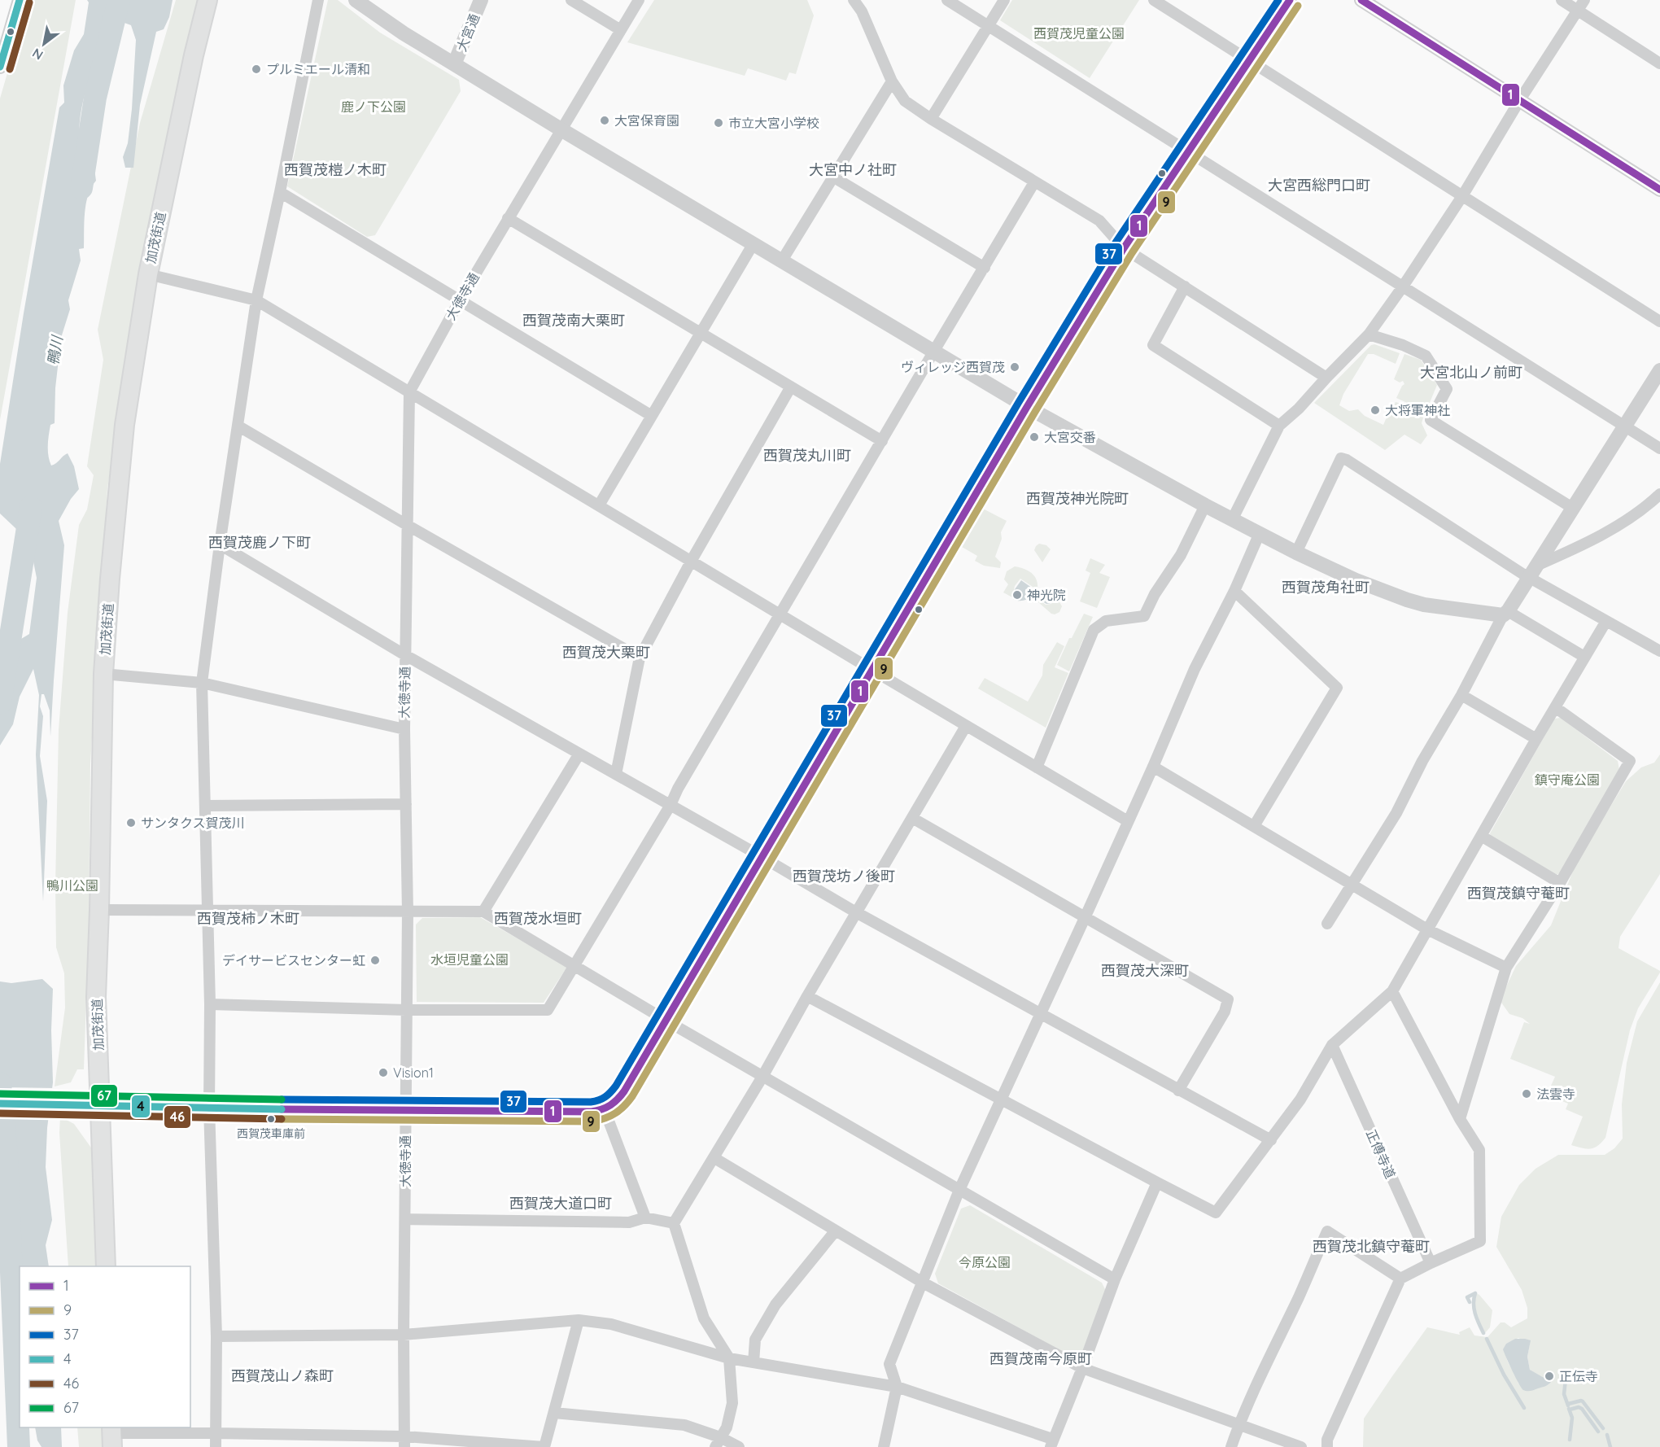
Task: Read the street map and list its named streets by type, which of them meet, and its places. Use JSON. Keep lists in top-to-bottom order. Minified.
{"streets":{"main road":["加茂街道"],"street":["大宮通","大徳寺通","正傅寺道"]},"districts":["西賀茂榿ノ木町","大宮中ノ社町","大宮西総門口町","西賀茂南大栗町","大宮北山ノ前町","西賀茂丸川町","西賀茂神光院町","西賀茂鹿ノ下町","西賀茂角社町","西賀茂大栗町","西賀茂坊ノ後町","西賀茂鎮守菴町","西賀茂柿ノ木町","西賀茂水垣町","西賀茂大深町","西賀茂大道口町","西賀茂北鎮守菴町","西賀茂南今原町","西賀茂山ノ森町"],"water":["鴨川"],"parks":["西賀茂児童公園","鹿ノ下公園","鎮守庵公園","鴨川公園","水垣児童公園","今原公園"],"places":["プルミエール清和","大宮保育園","市立大宮小学校","ヴィレッジ西賀茂","大将軍神社","大宮交番","神光院","サンタクス賀茂川","デイサービスセンター虹","Vision1","法雲寺","西賀茂車庫前","正伝寺"],"lines":["transit line 1","transit line 37","transit line 4","transit line 46","transit line 9","transit line 67"],"legend":["1","9","37","4","46","67"],"north":"bottom left"}
